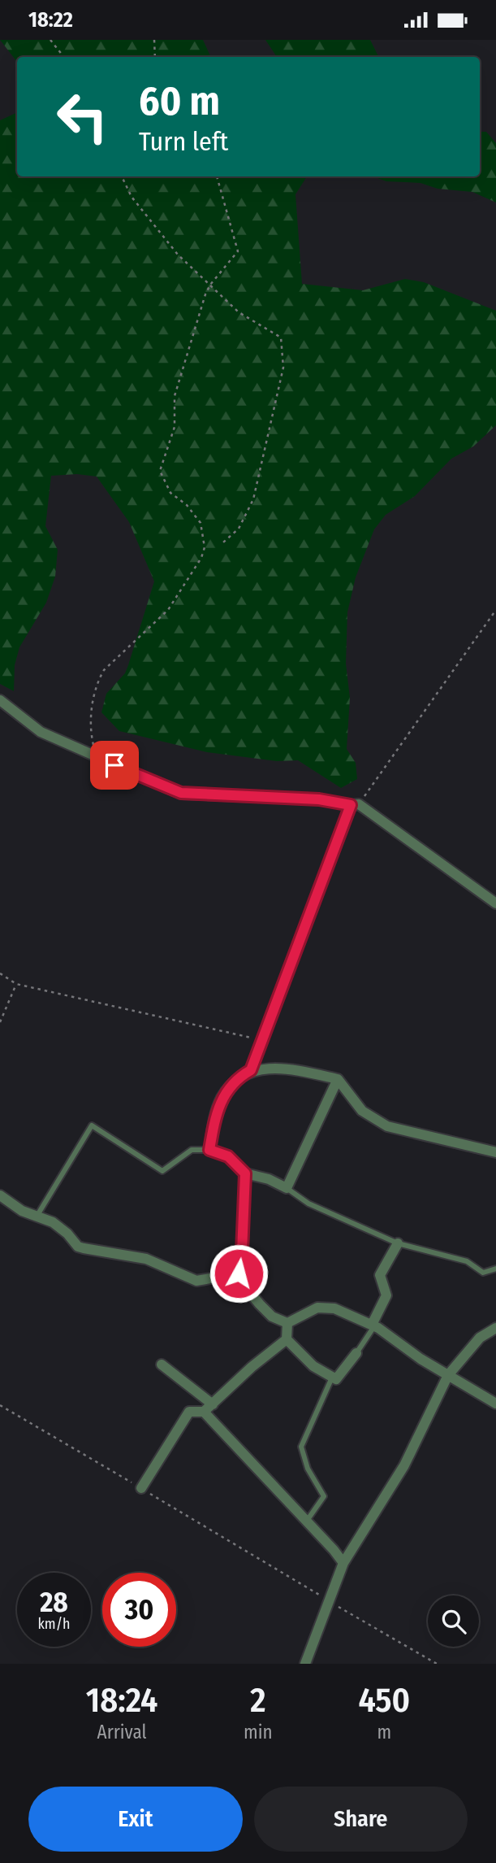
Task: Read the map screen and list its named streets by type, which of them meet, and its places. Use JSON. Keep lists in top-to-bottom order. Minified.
{"page":{"status":"18:22","turn":["60 m","Turn left"],"speed":"28 km/h","limit":"30","eta":["18:24","Arrival","2","min","450","m"],"buttons":["Exit","Share"]}}
